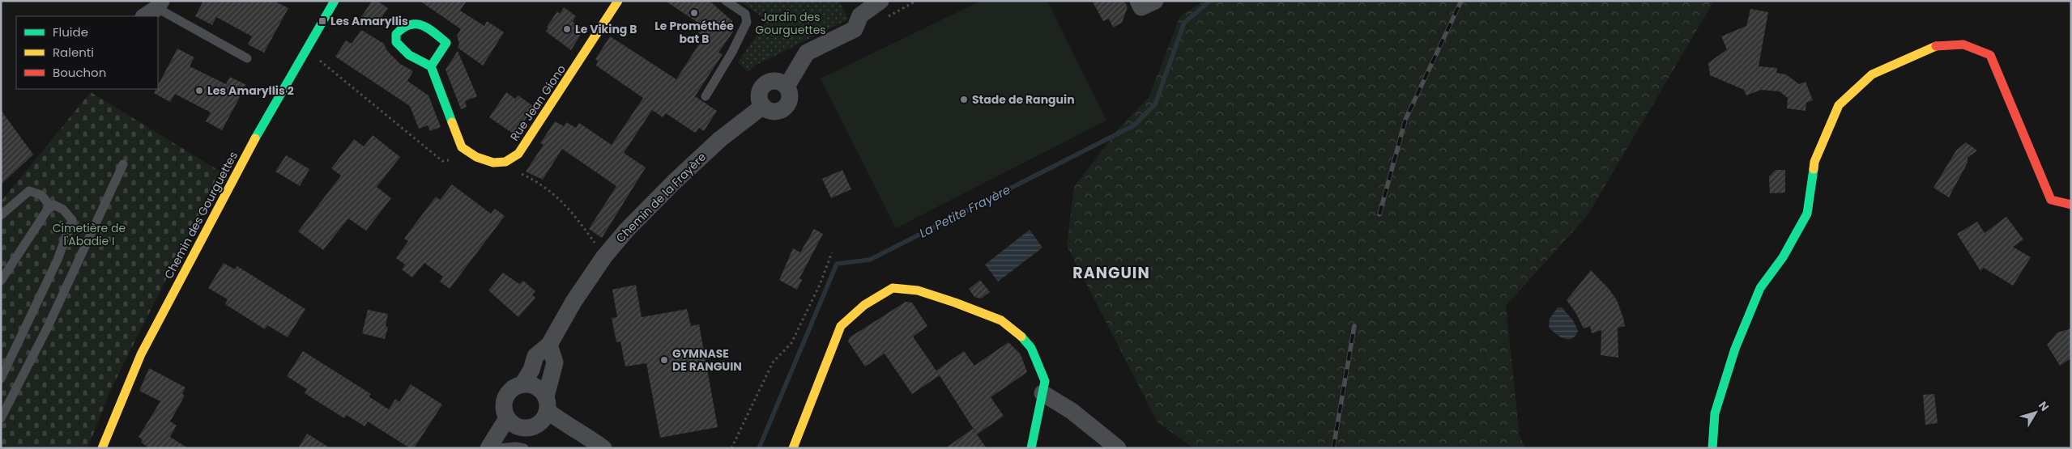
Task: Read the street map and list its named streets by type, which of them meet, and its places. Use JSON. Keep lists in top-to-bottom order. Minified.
{"streets":{"street":["Rue Jean Giono","Chemin de la Frayère","Chemin des Gourguettes"]},"districts":["RANGUIN"],"water":["La Petite Frayère"],"parks":["Jardin des Gourguettes","Cimetière de l'Abadie I"],"places":{"other":["Le Prométhée bat B","Le Viking B","Les Amaryllis 2","Stade de Ranguin","GYMNASE DE RANGUIN"],"transit":["Les Amaryllis"]},"legend":["Fluide","Ralenti","Bouchon"],"north":"top right"}
